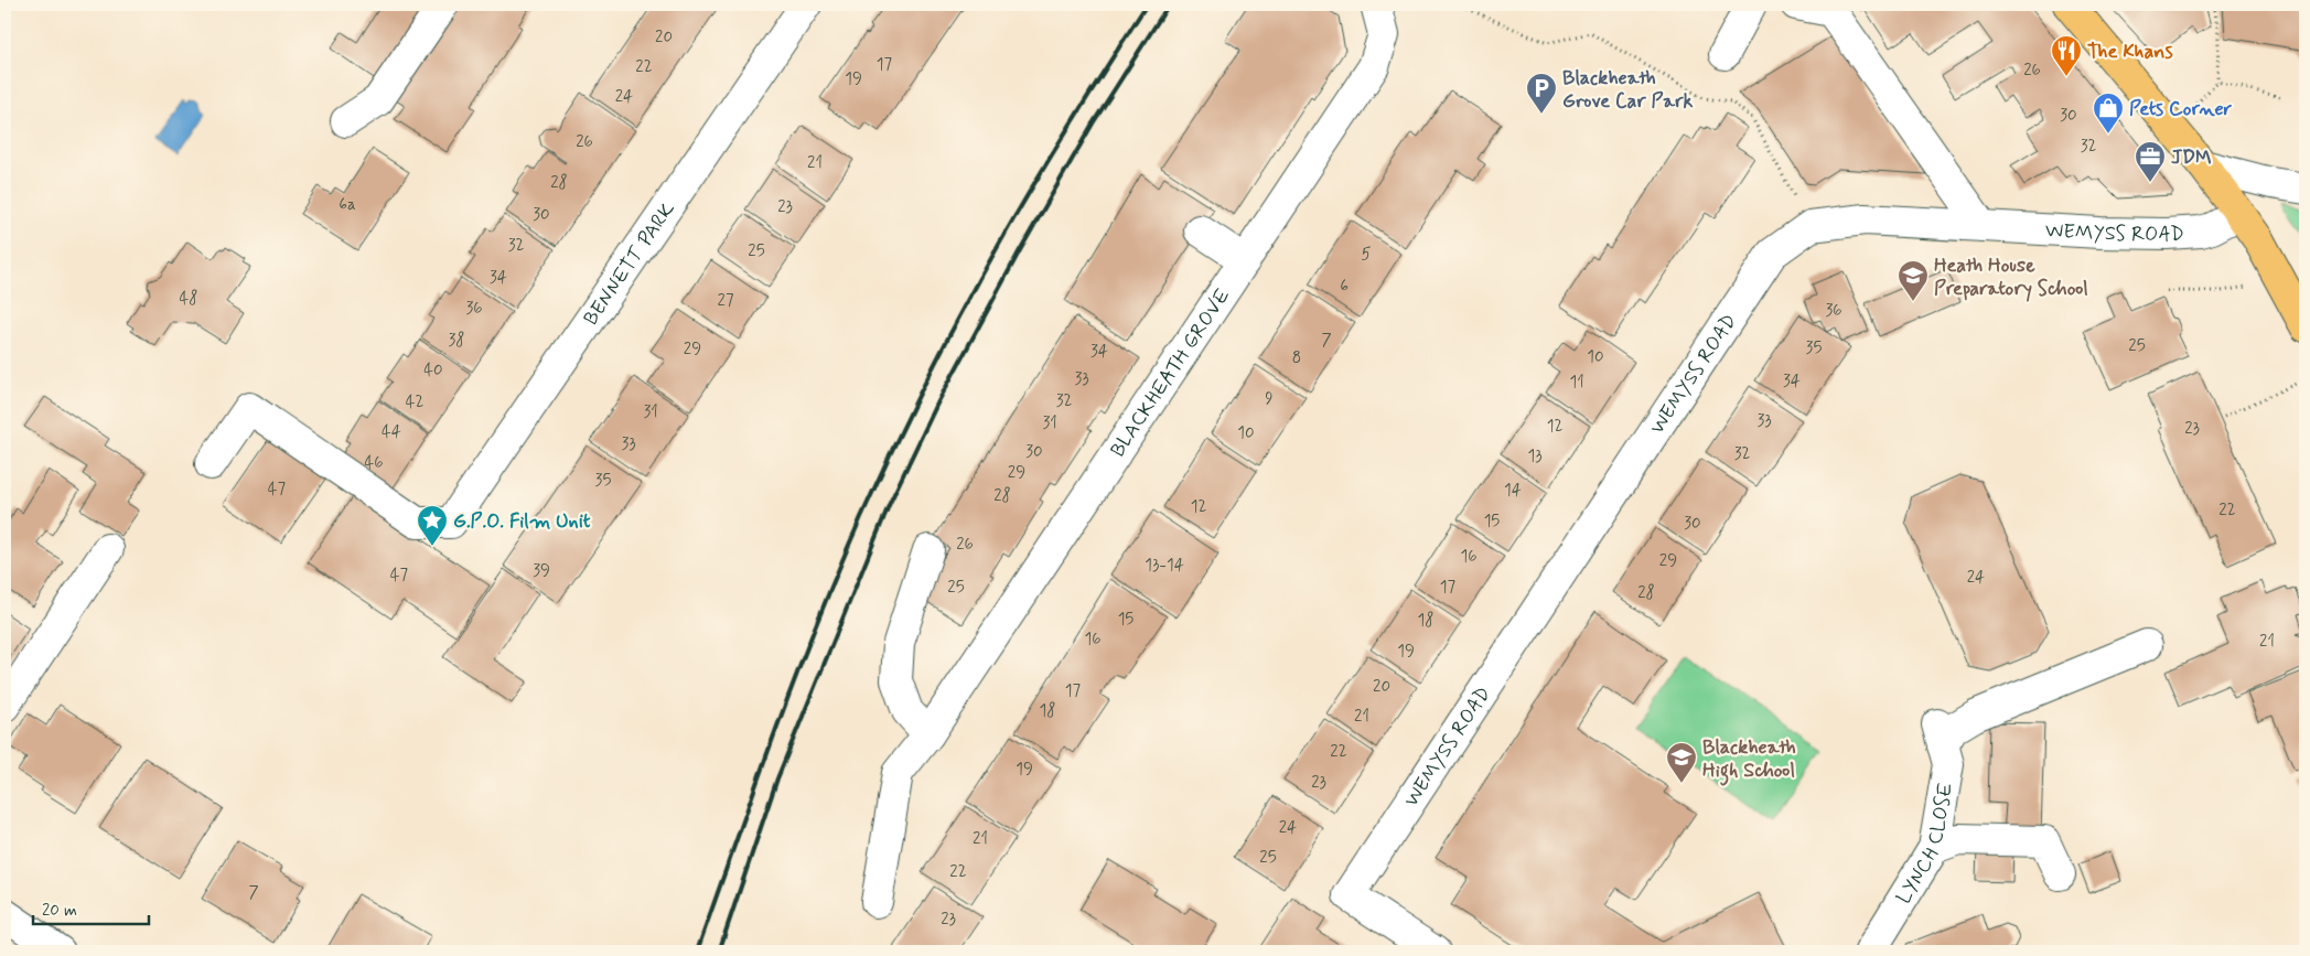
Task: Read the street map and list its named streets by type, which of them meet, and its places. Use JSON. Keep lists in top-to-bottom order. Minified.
{"streets":{"street":["WEMYSS ROAD","BENNETT PARK","BLACKHEATH GROVE","LYNCH CLOSE"]},"places":{"restaurant":["The Khans"],"parking":["Blackheath Grove Car Park"],"shop":["Pets Corner"],"office":["JDM"],"school or university":["Heath House Preparatory School","Blackheath High School"],"place":["G.P.O. Film Unit"]},"house_numbers":["20","17","22","26","19","24","30","26","32","21","28","6a","23","30","32","25","5","34","6","48","27","36","36","38","7","25","35","29","34","10","8","40","33","34","11","9","32","42","31","33","31","12","23","44","10","33","30","32","13","46","29","35","47","14","28","12","22","15","30","26","16","29","13-14","39","47","24","25","17","28","15","18","16","21","19","20","17","18","21","22","19","23","24","21","25","22","7","23"],"scale_bar":"20 m"}
